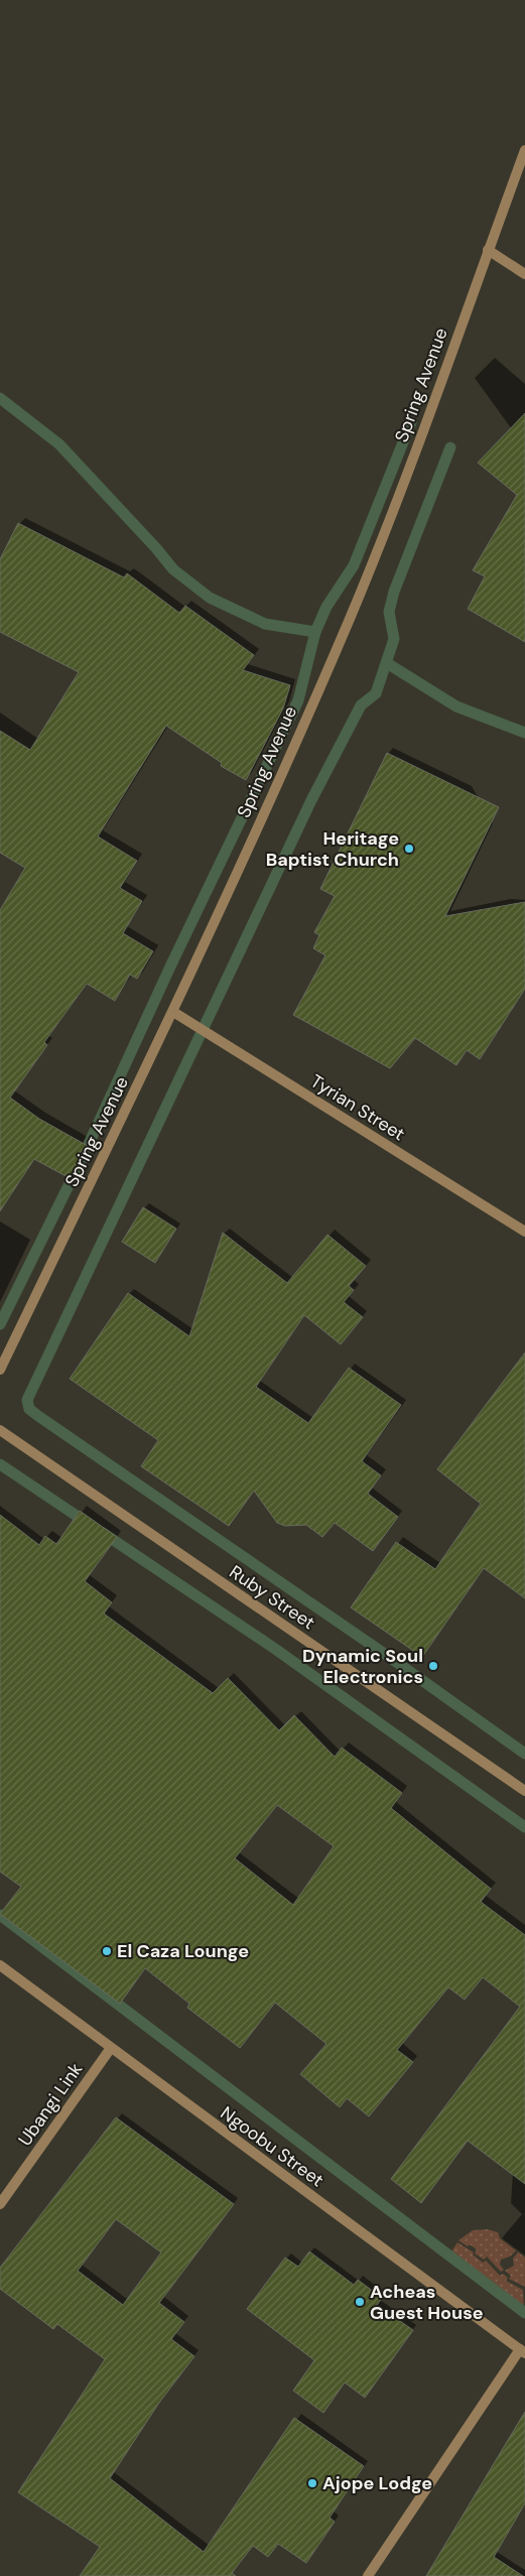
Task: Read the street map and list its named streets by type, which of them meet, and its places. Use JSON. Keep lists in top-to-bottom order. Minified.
{"streets":{"street":["Spring Avenue","Tyrian Street","Ruby Street","Ubangi Link","Ngoobu Street"]},"crossings":[["Spring Avenue","Tyrian Street"],["Ubangi Link","Ngoobu Street"]],"places":["Heritage Baptist Church","Dynamic Soul Electronics","El Caza Lounge","Acheas Guest House","Ajope Lodge"]}
